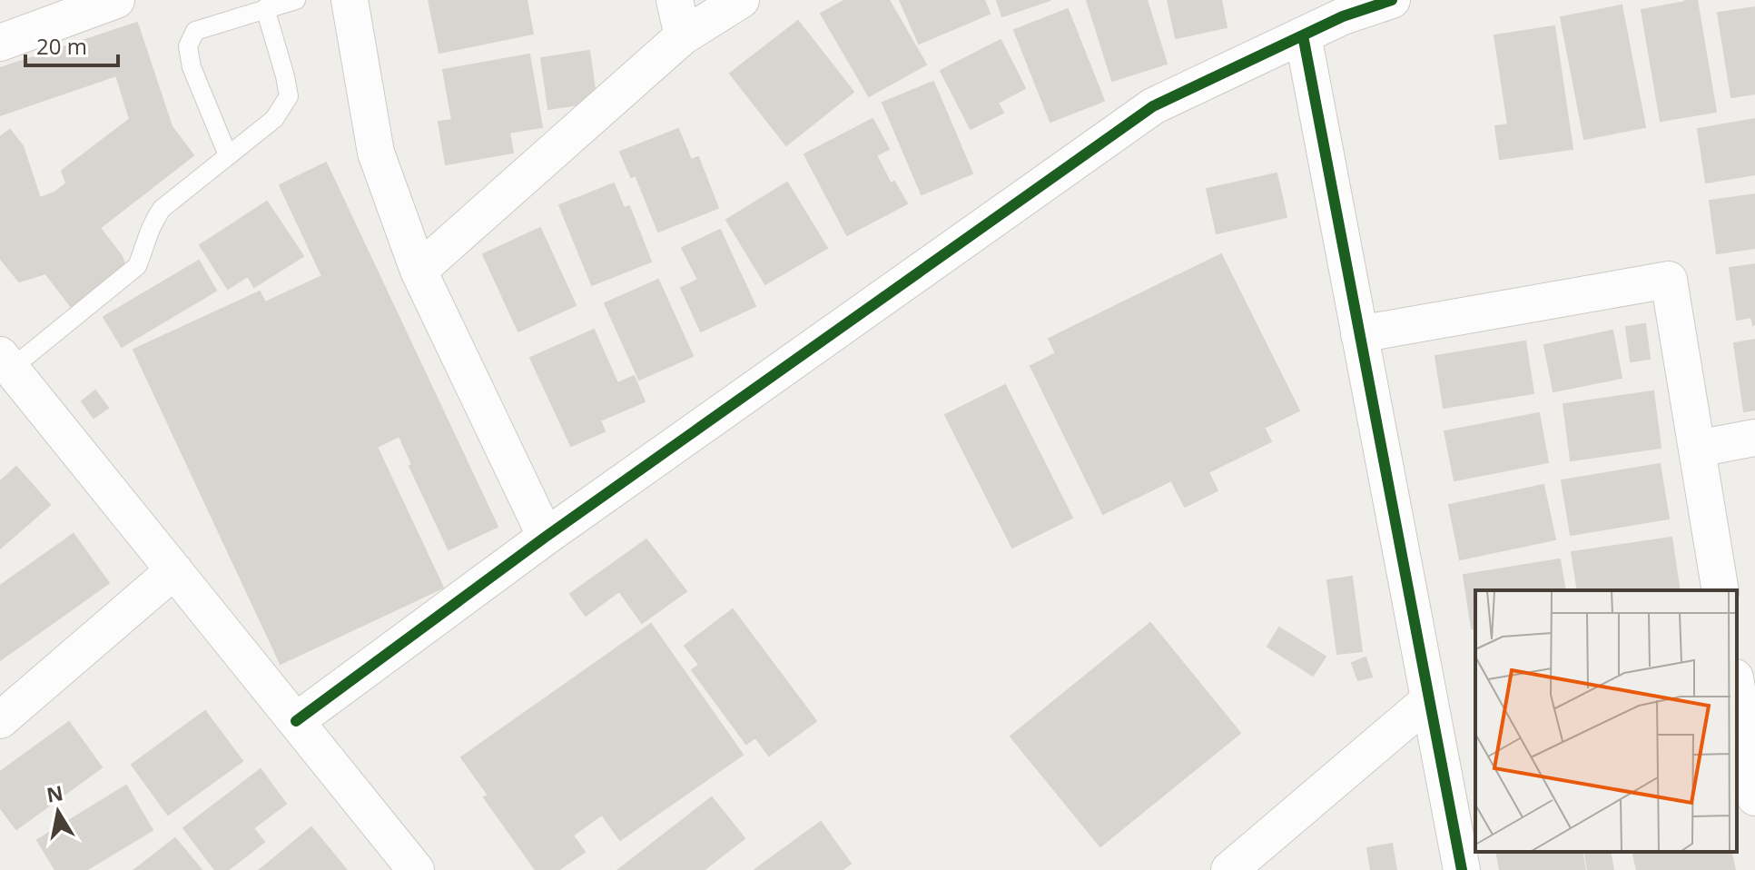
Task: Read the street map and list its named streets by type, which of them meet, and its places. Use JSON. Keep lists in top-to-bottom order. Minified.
{"scale_bar":"20 m","north":"top"}
